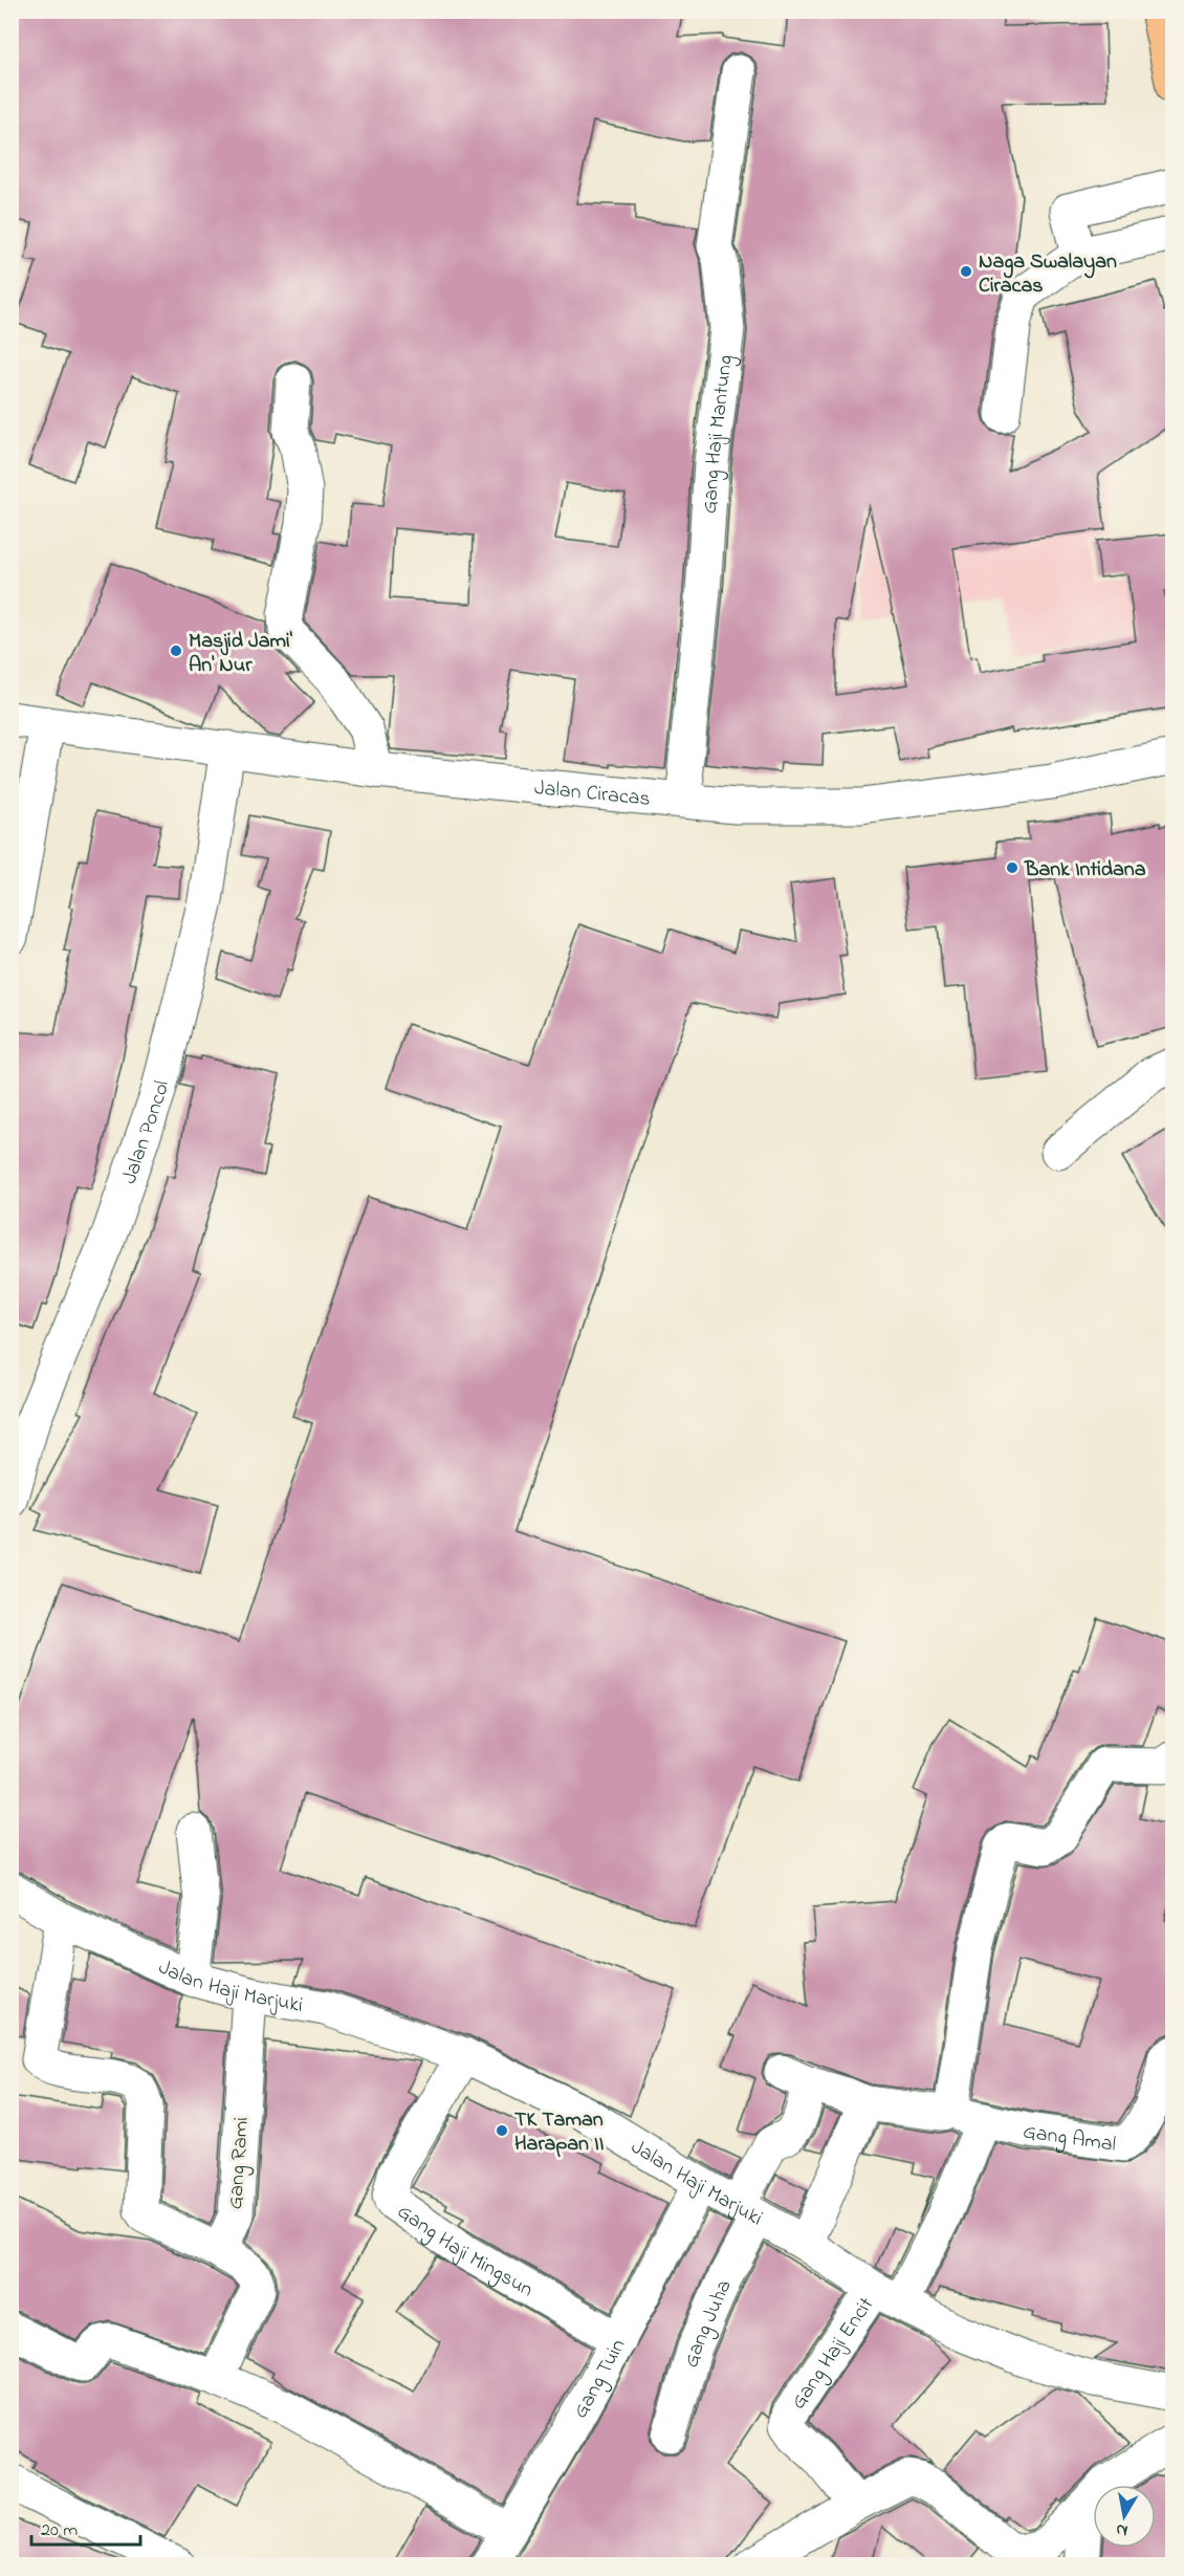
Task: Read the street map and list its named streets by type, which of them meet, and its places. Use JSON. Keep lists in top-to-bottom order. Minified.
{"streets":{"street":["Gang Haji Mantung","Jalan Ciracas","Jalan Poncol","Jalan Haji Marjuki","Gang Amal","Gang Rami","Gang Haji Mingsun","Gang Juha","Gang Haji Encit","Gang Tuin"]},"crossings":[["Gang Haji Mantung","Jalan Ciracas"],["Jalan Ciracas","Jalan Poncol"],["Jalan Haji Marjuki","Gang Rami"],["Jalan Haji Marjuki","Gang Haji Mingsun"],["Jalan Haji Marjuki","Gang Juha"],["Jalan Haji Marjuki","Gang Haji Encit"],["Jalan Haji Marjuki","Gang Tuin"],["Gang Amal","Gang Juha"],["Gang Haji Mingsun","Gang Tuin"]],"places":["Naga Swalayan Ciracas","Masjid Jami' An' Nur","Bank Intidana","TK Taman Harapan II"],"scale_bar":"20 m","north":"bottom"}
